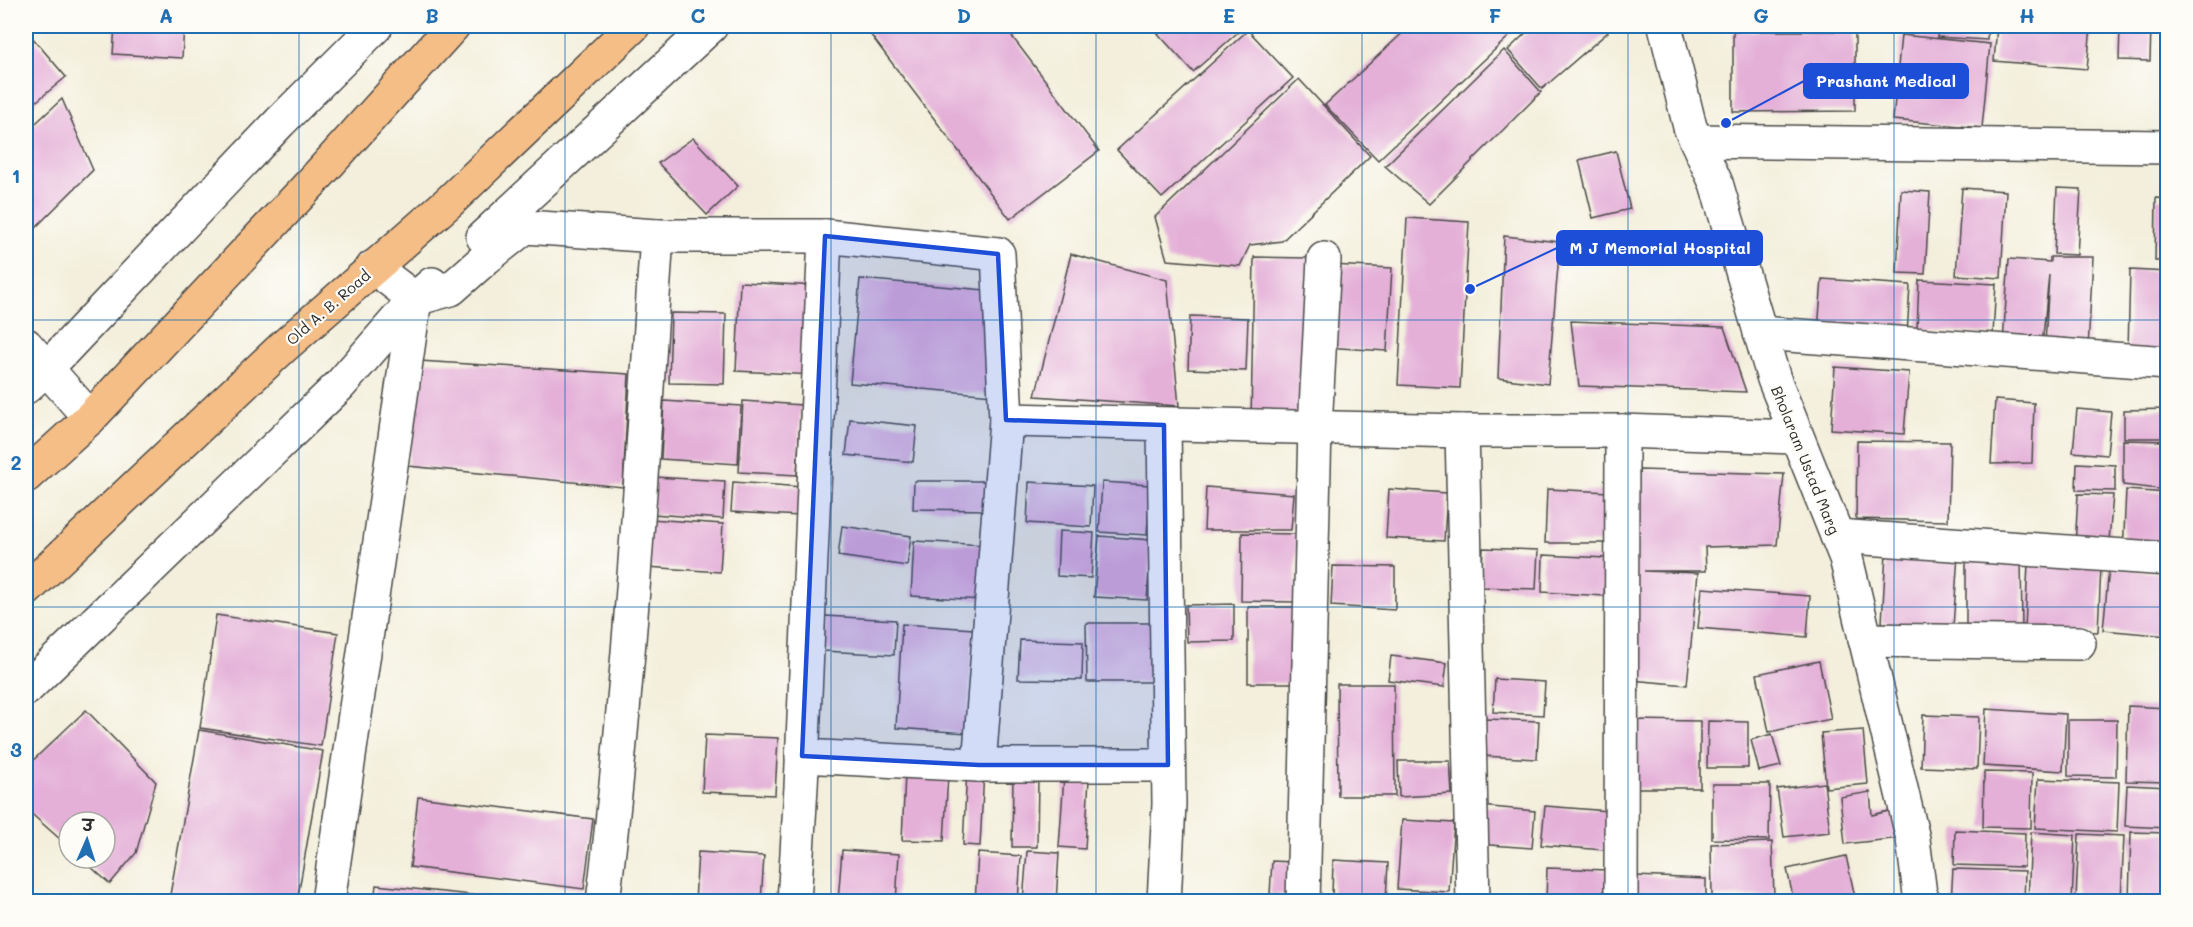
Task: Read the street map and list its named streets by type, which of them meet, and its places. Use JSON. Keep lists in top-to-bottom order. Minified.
{"streets":{"main road":["Old A. B. Road"],"street":["Bholaram Ustad Marg"]},"places":["Prashant Medical","M J Memorial Hospital"],"north":"top","grid":{"columns":["A","B","C","D","E","F","G","H"],"rows":["1","2","3"]}}
